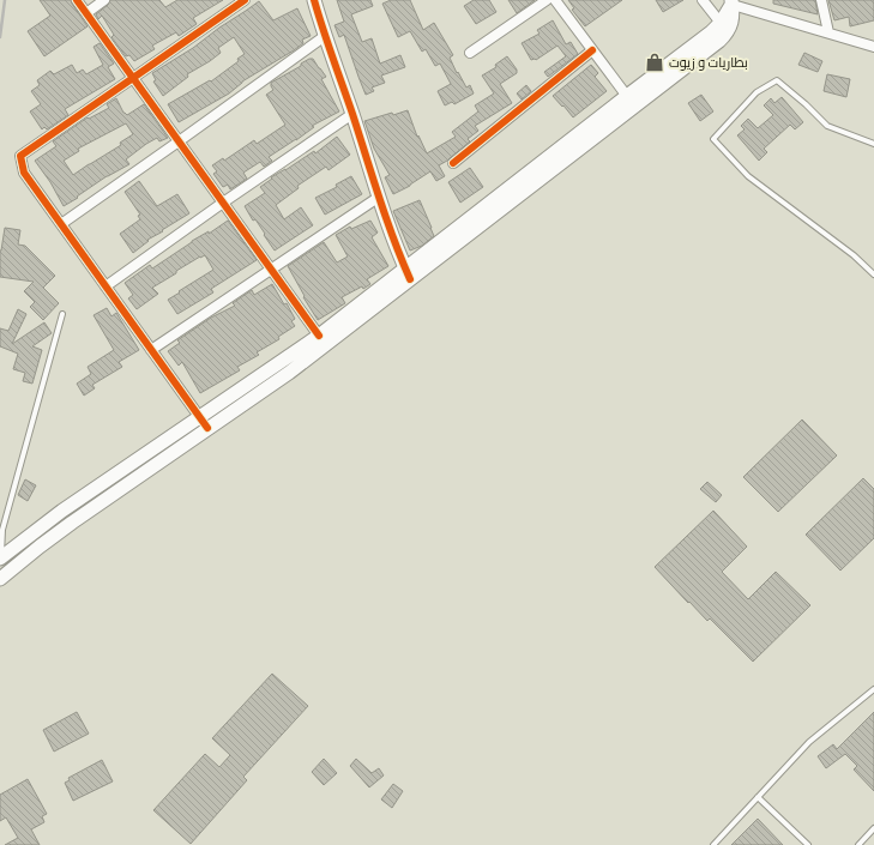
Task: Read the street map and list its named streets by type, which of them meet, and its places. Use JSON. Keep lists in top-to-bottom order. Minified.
{"places":{"shop":["بطاريات و زيوت"]}}
